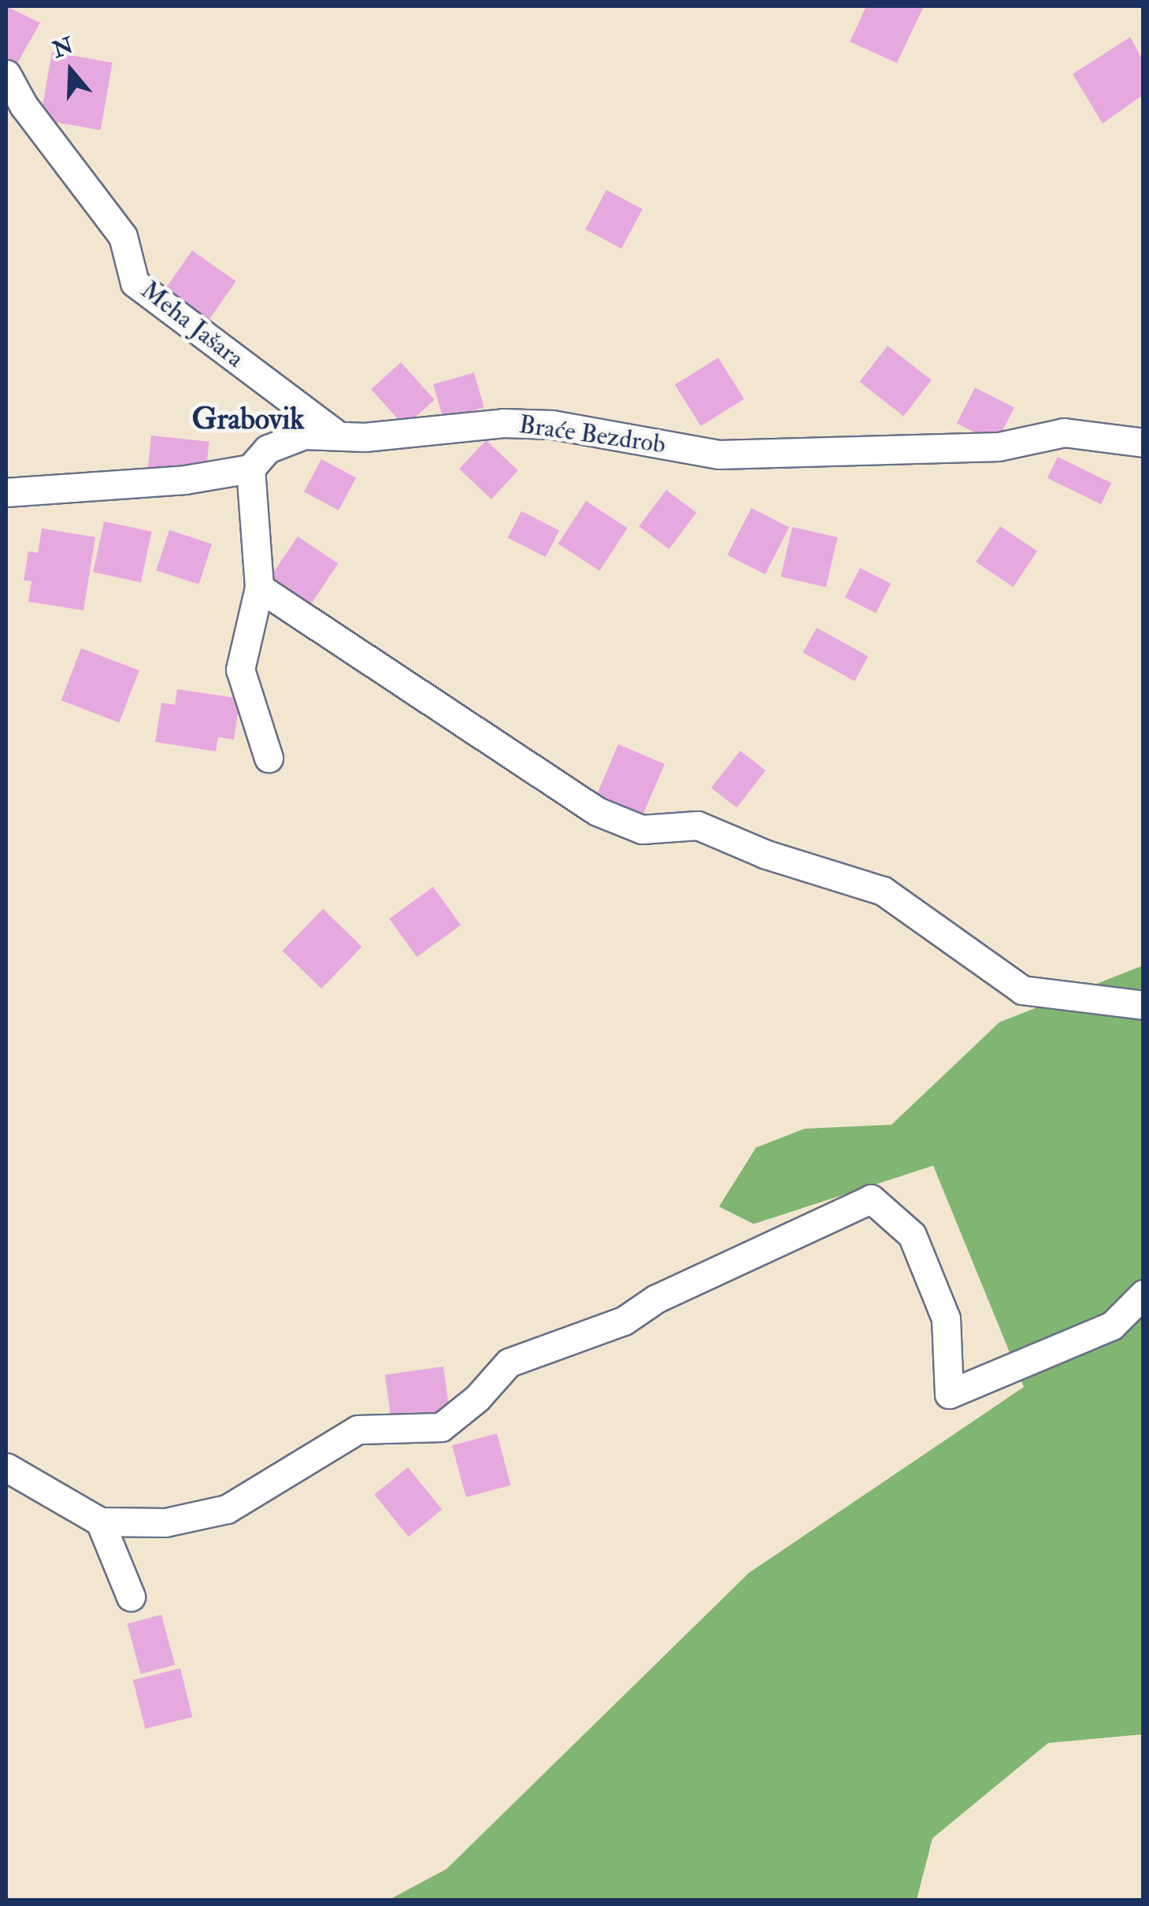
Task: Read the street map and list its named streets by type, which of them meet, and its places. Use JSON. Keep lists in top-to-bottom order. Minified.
{"streets":{"street":["Meha Jašara","Braće Bezdrob"]},"crossings":[["Meha Jašara","Braće Bezdrob"]],"districts":["Grabovik"],"north":"top"}
